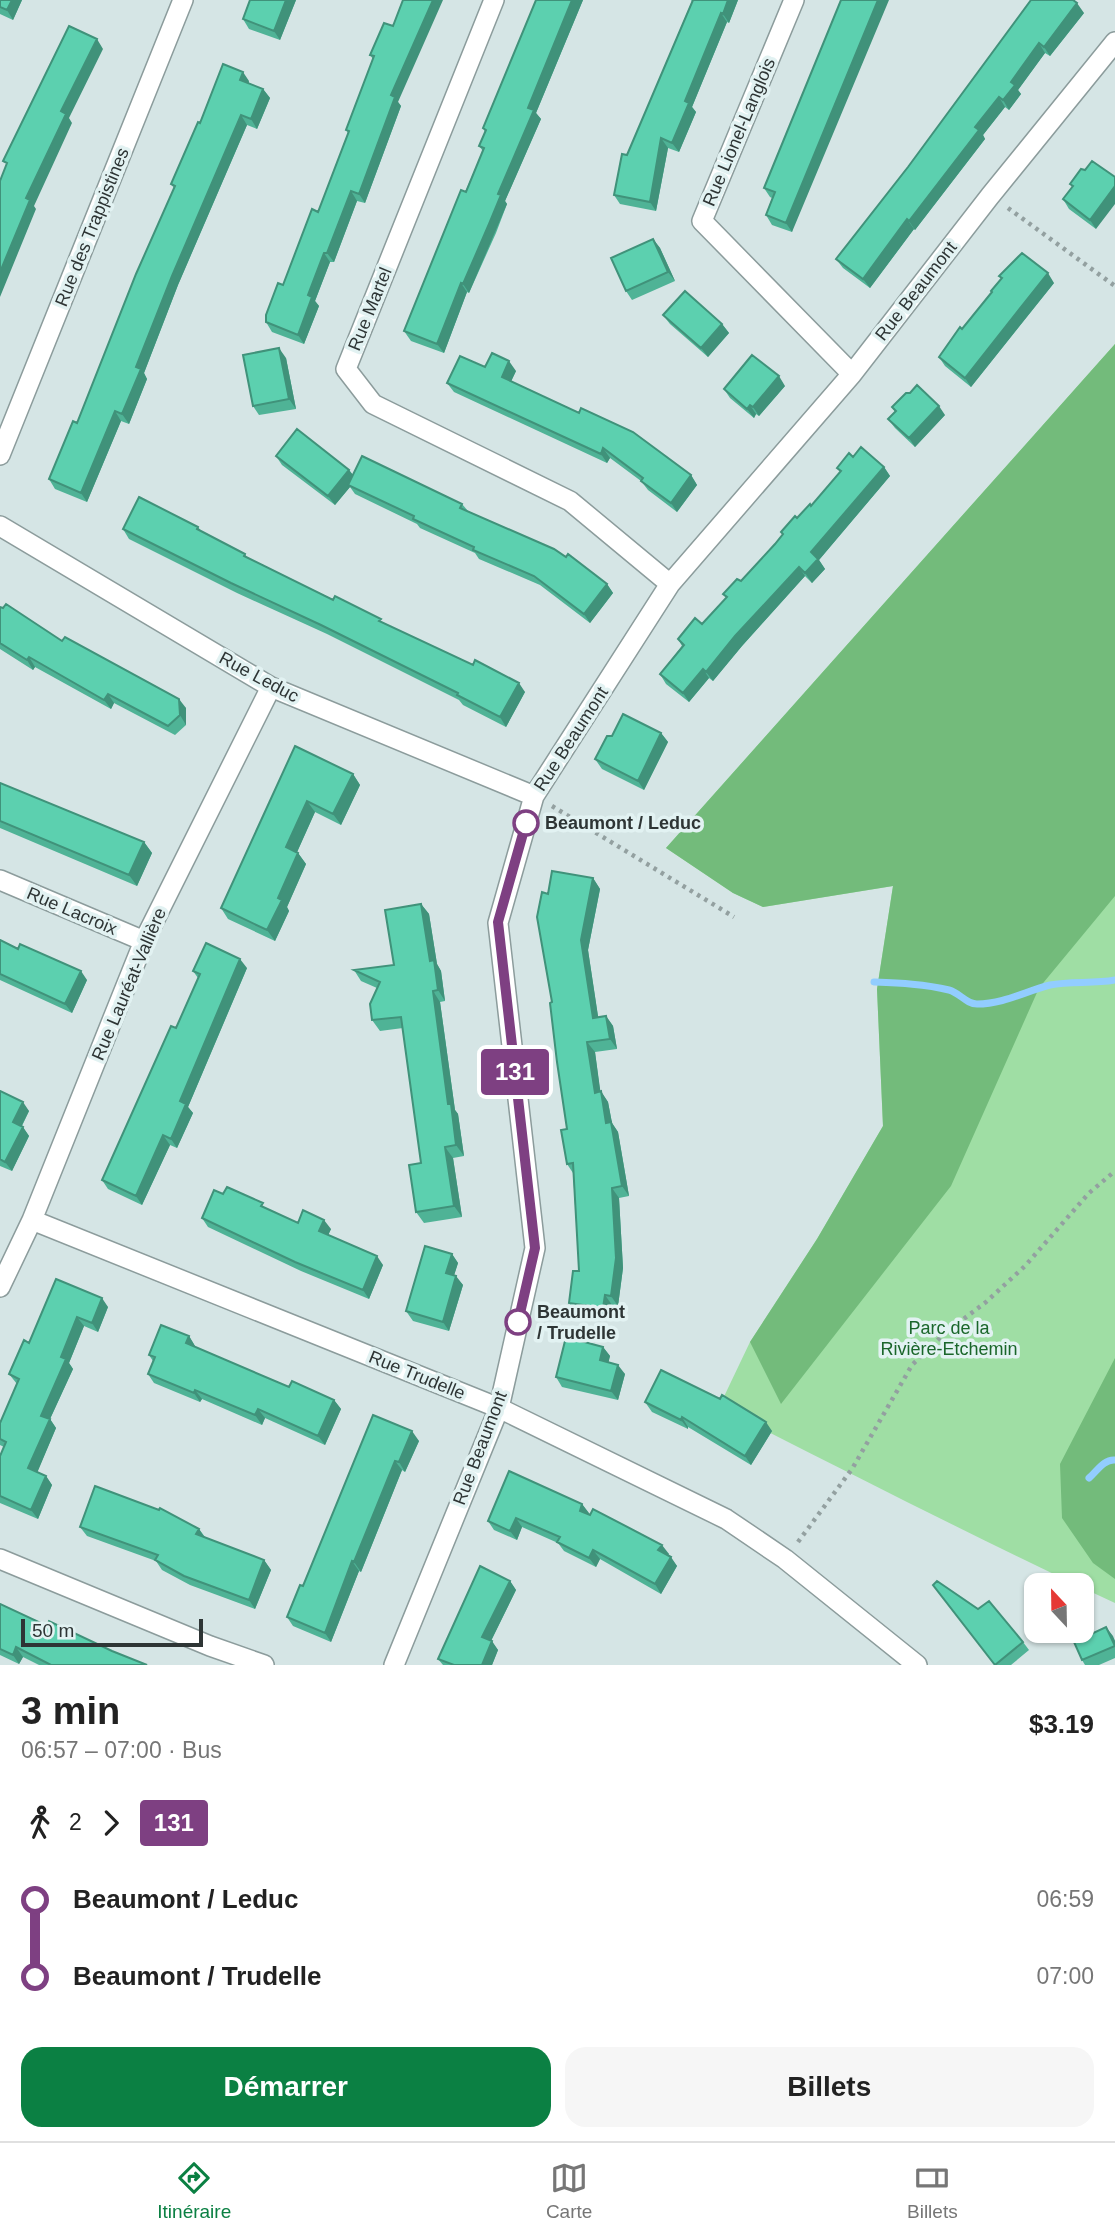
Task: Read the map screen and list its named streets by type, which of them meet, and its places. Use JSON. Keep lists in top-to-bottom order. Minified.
{"streets":{"street":["Rue Lionel-Langlois","Rue des Trappistines","Rue Beaumont","Rue Martel","Rue Leduc","Rue Lacroix","Rue Lauréat-Vallière","Rue Trudelle"]},"crossings":[["Rue Lionel-Langlois","Rue Beaumont"],["Rue Beaumont","Rue Martel"],["Rue Beaumont","Rue Leduc"],["Rue Beaumont","Rue Trudelle"],["Rue Leduc","Rue Lauréat-Vallière"],["Rue Lacroix","Rue Lauréat-Vallière"],["Rue Lauréat-Vallière","Rue Trudelle"]],"parks":["Parc de la Rivière-Etchemin"],"places":["Beaumont / Leduc","Beaumont / Trudelle"],"lines":["bus line 131"],"scale_bar":"50 m","north":"top","page":{"on_map":"131","scale":"50 m","heading":["3 min","06:57 – 07:00 · Bus","$3.19"],"legs":["2","131"],"list":[{"name":"Beaumont / Leduc","value":"06:59"},{"name":"Beaumont / Trudelle","value":"07:00"}],"buttons":["Démarrer","Billets"],"tabs":["Itinéraire","Carte","Billets"]}}
